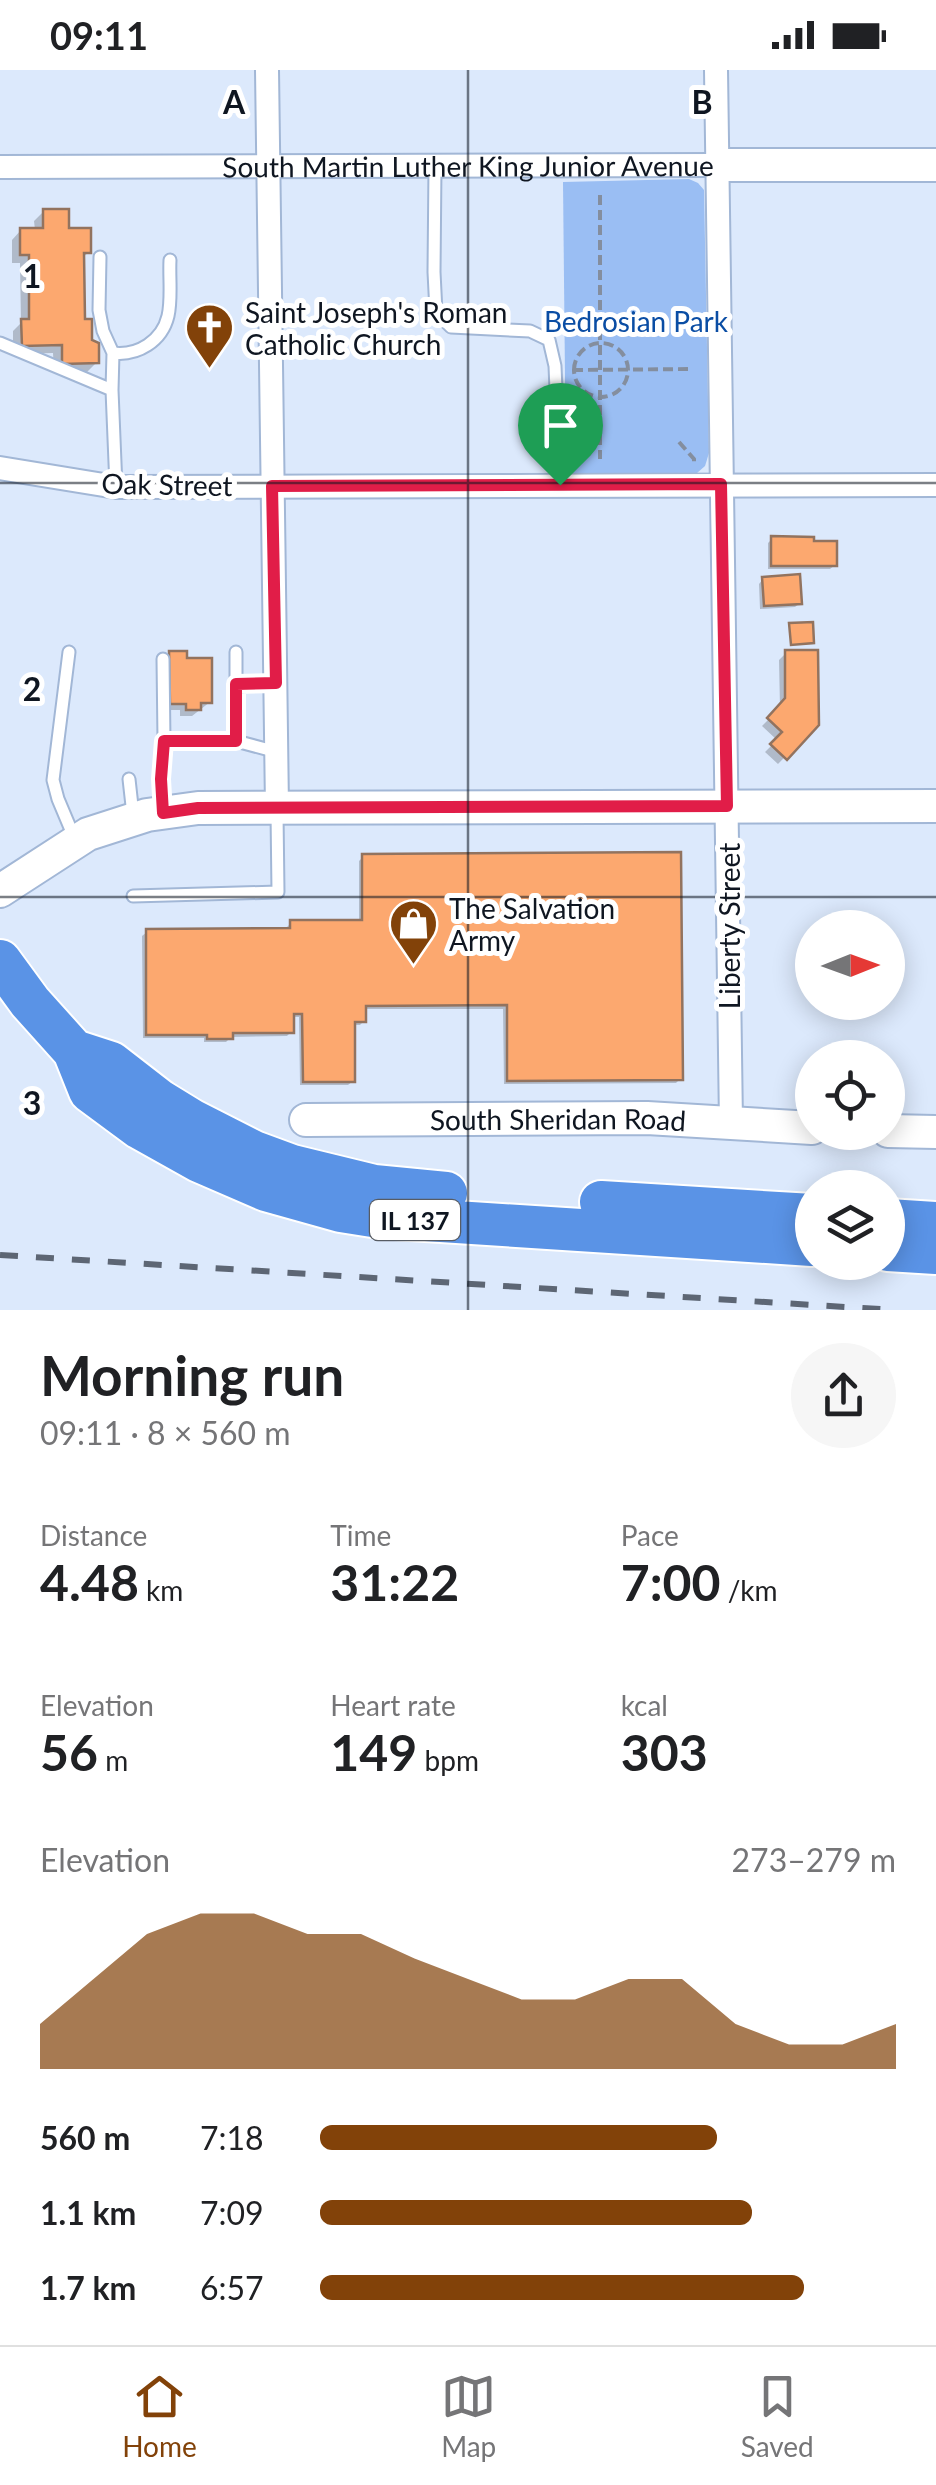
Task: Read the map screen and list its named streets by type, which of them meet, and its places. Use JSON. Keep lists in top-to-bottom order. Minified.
{"streets":{"highway":["IL 137"],"main road":["South Martin Luther King Junior Avenue","South Sheridan Road"],"street":["Oak Street","Liberty Street"]},"crossings":[["South Martin Luther King Junior Avenue","Liberty Street"],["Oak Street","Liberty Street"],["Liberty Street","South Sheridan Road"]],"parks":["Bedrosian Park"],"places":{"church":["Saint Joseph's Roman Catholic Church"],"shop":["The Salvation Army"]},"north":"right","page":{"status":"09:11","heading":["Morning run","09:11 · 8 × 560 m"],"stats":[["Distance","4.48 km"],["Time","31:22"],["Pace","7:00 /km"],["Elevation","56 m"],["Heart rate","149 bpm"],["kcal","303"]],"chart":["Elevation","273–279 m"],"list":[{"name":"560 m","note":"7:18"},{"name":"1.1 km","note":"7:09"},{"name":"1.7 km","note":"6:57"}],"tabs":["Home","Map","Saved"]},"grid":{"columns":["A","B"],"rows":["1","2","3"]}}
